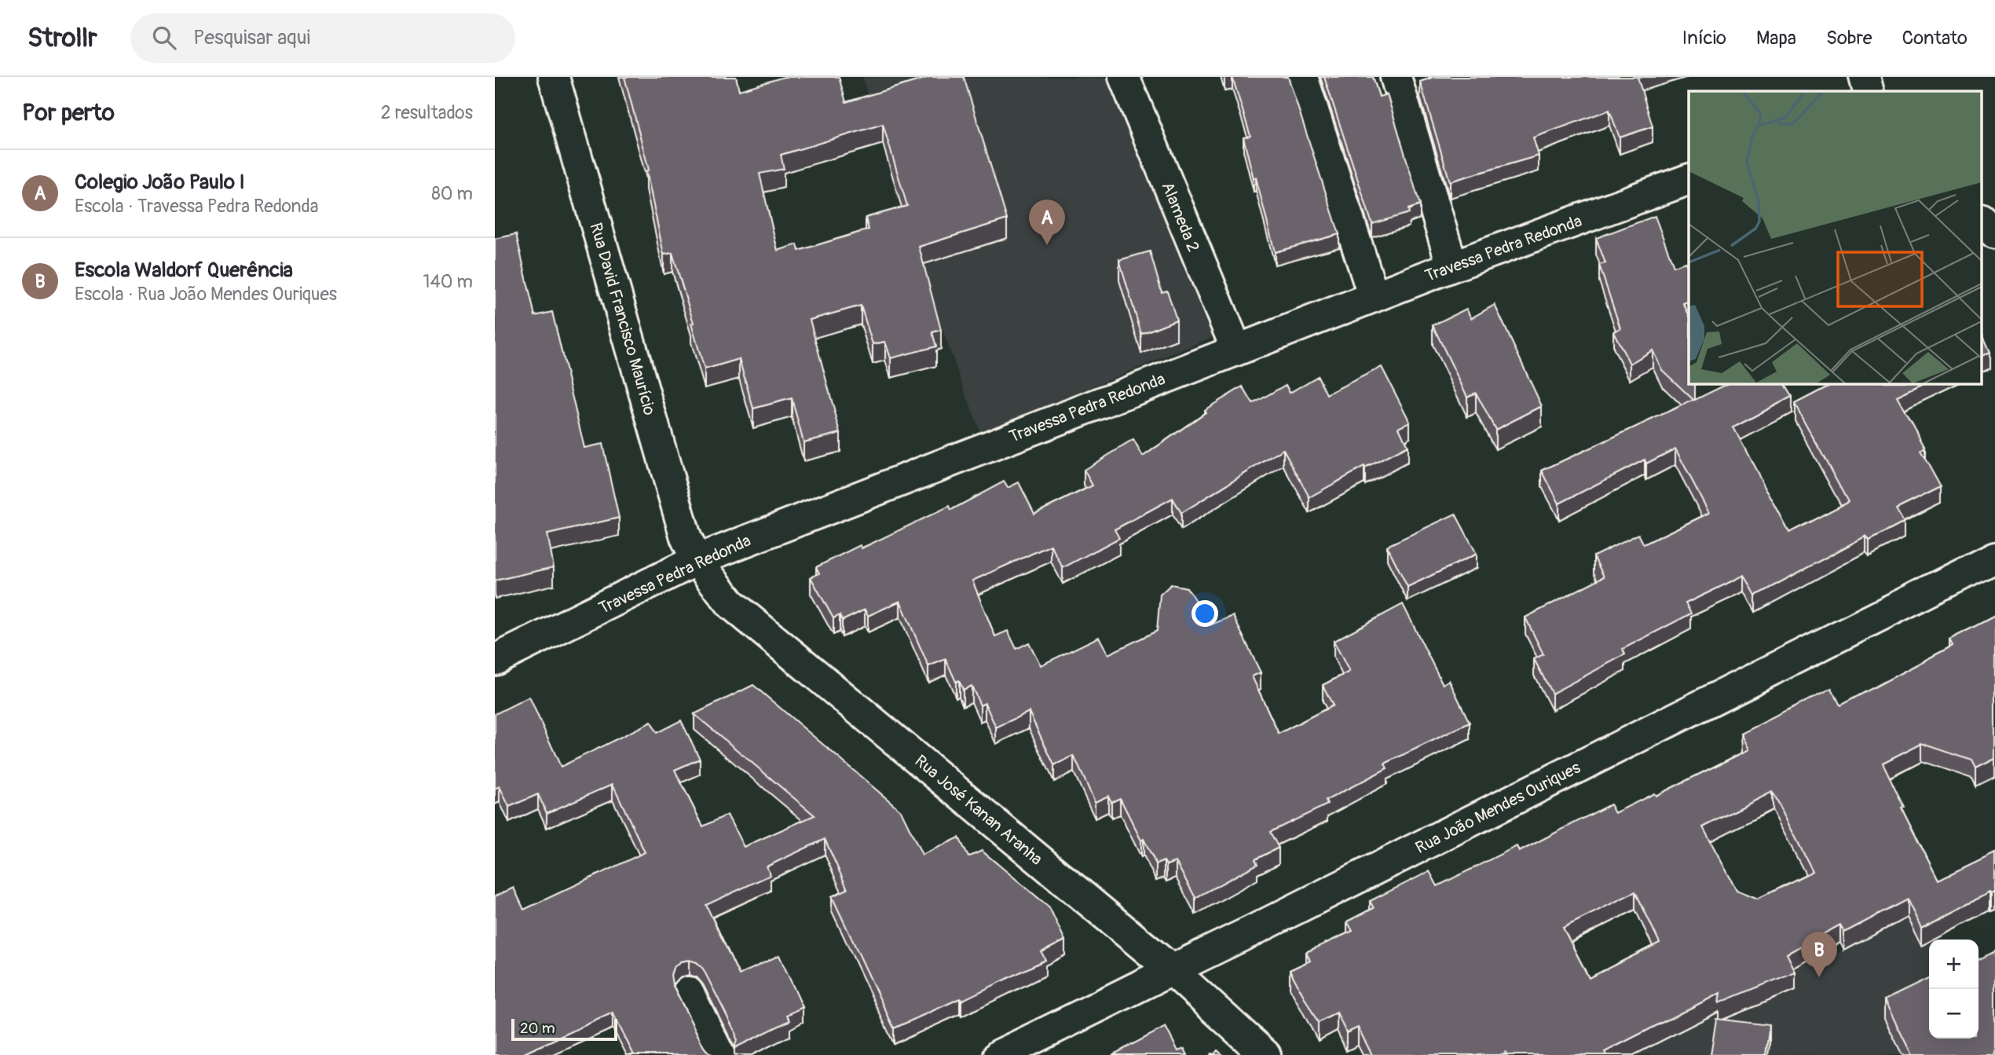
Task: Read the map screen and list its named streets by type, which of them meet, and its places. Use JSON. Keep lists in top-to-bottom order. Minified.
{"streets":{"street":["Alameda 2","Travessa Pedra Redonda","Rua David Francisco Maurício","Rua João Mendes Ouriques","Rua José Kanan Aranha"]},"crossings":[["Alameda 2","Travessa Pedra Redonda"],["Travessa Pedra Redonda","Rua David Francisco Maurício"],["Travessa Pedra Redonda","Rua José Kanan Aranha"],["Rua David Francisco Maurício","Rua José Kanan Aranha"],["Rua João Mendes Ouriques","Rua José Kanan Aranha"]],"scale_bar":"20 m","page":{"header":"Strollr","search":"Pesquisar aqui","nav":["Início","Mapa","Sobre","Contato"],"heading":["Por perto","2 resultados"],"list":[{"mark":"A","name":"Colegio João Paulo I","note":"Escola · Travessa Pedra Redonda","value":"80 m"},{"mark":"B","name":"Escola Waldorf Querência","note":"Escola · Rua João Mendes Ouriques","value":"140 m"}],"pins":["A","B"],"map_buttons":["+","−"],"scale":"20 m"}}
